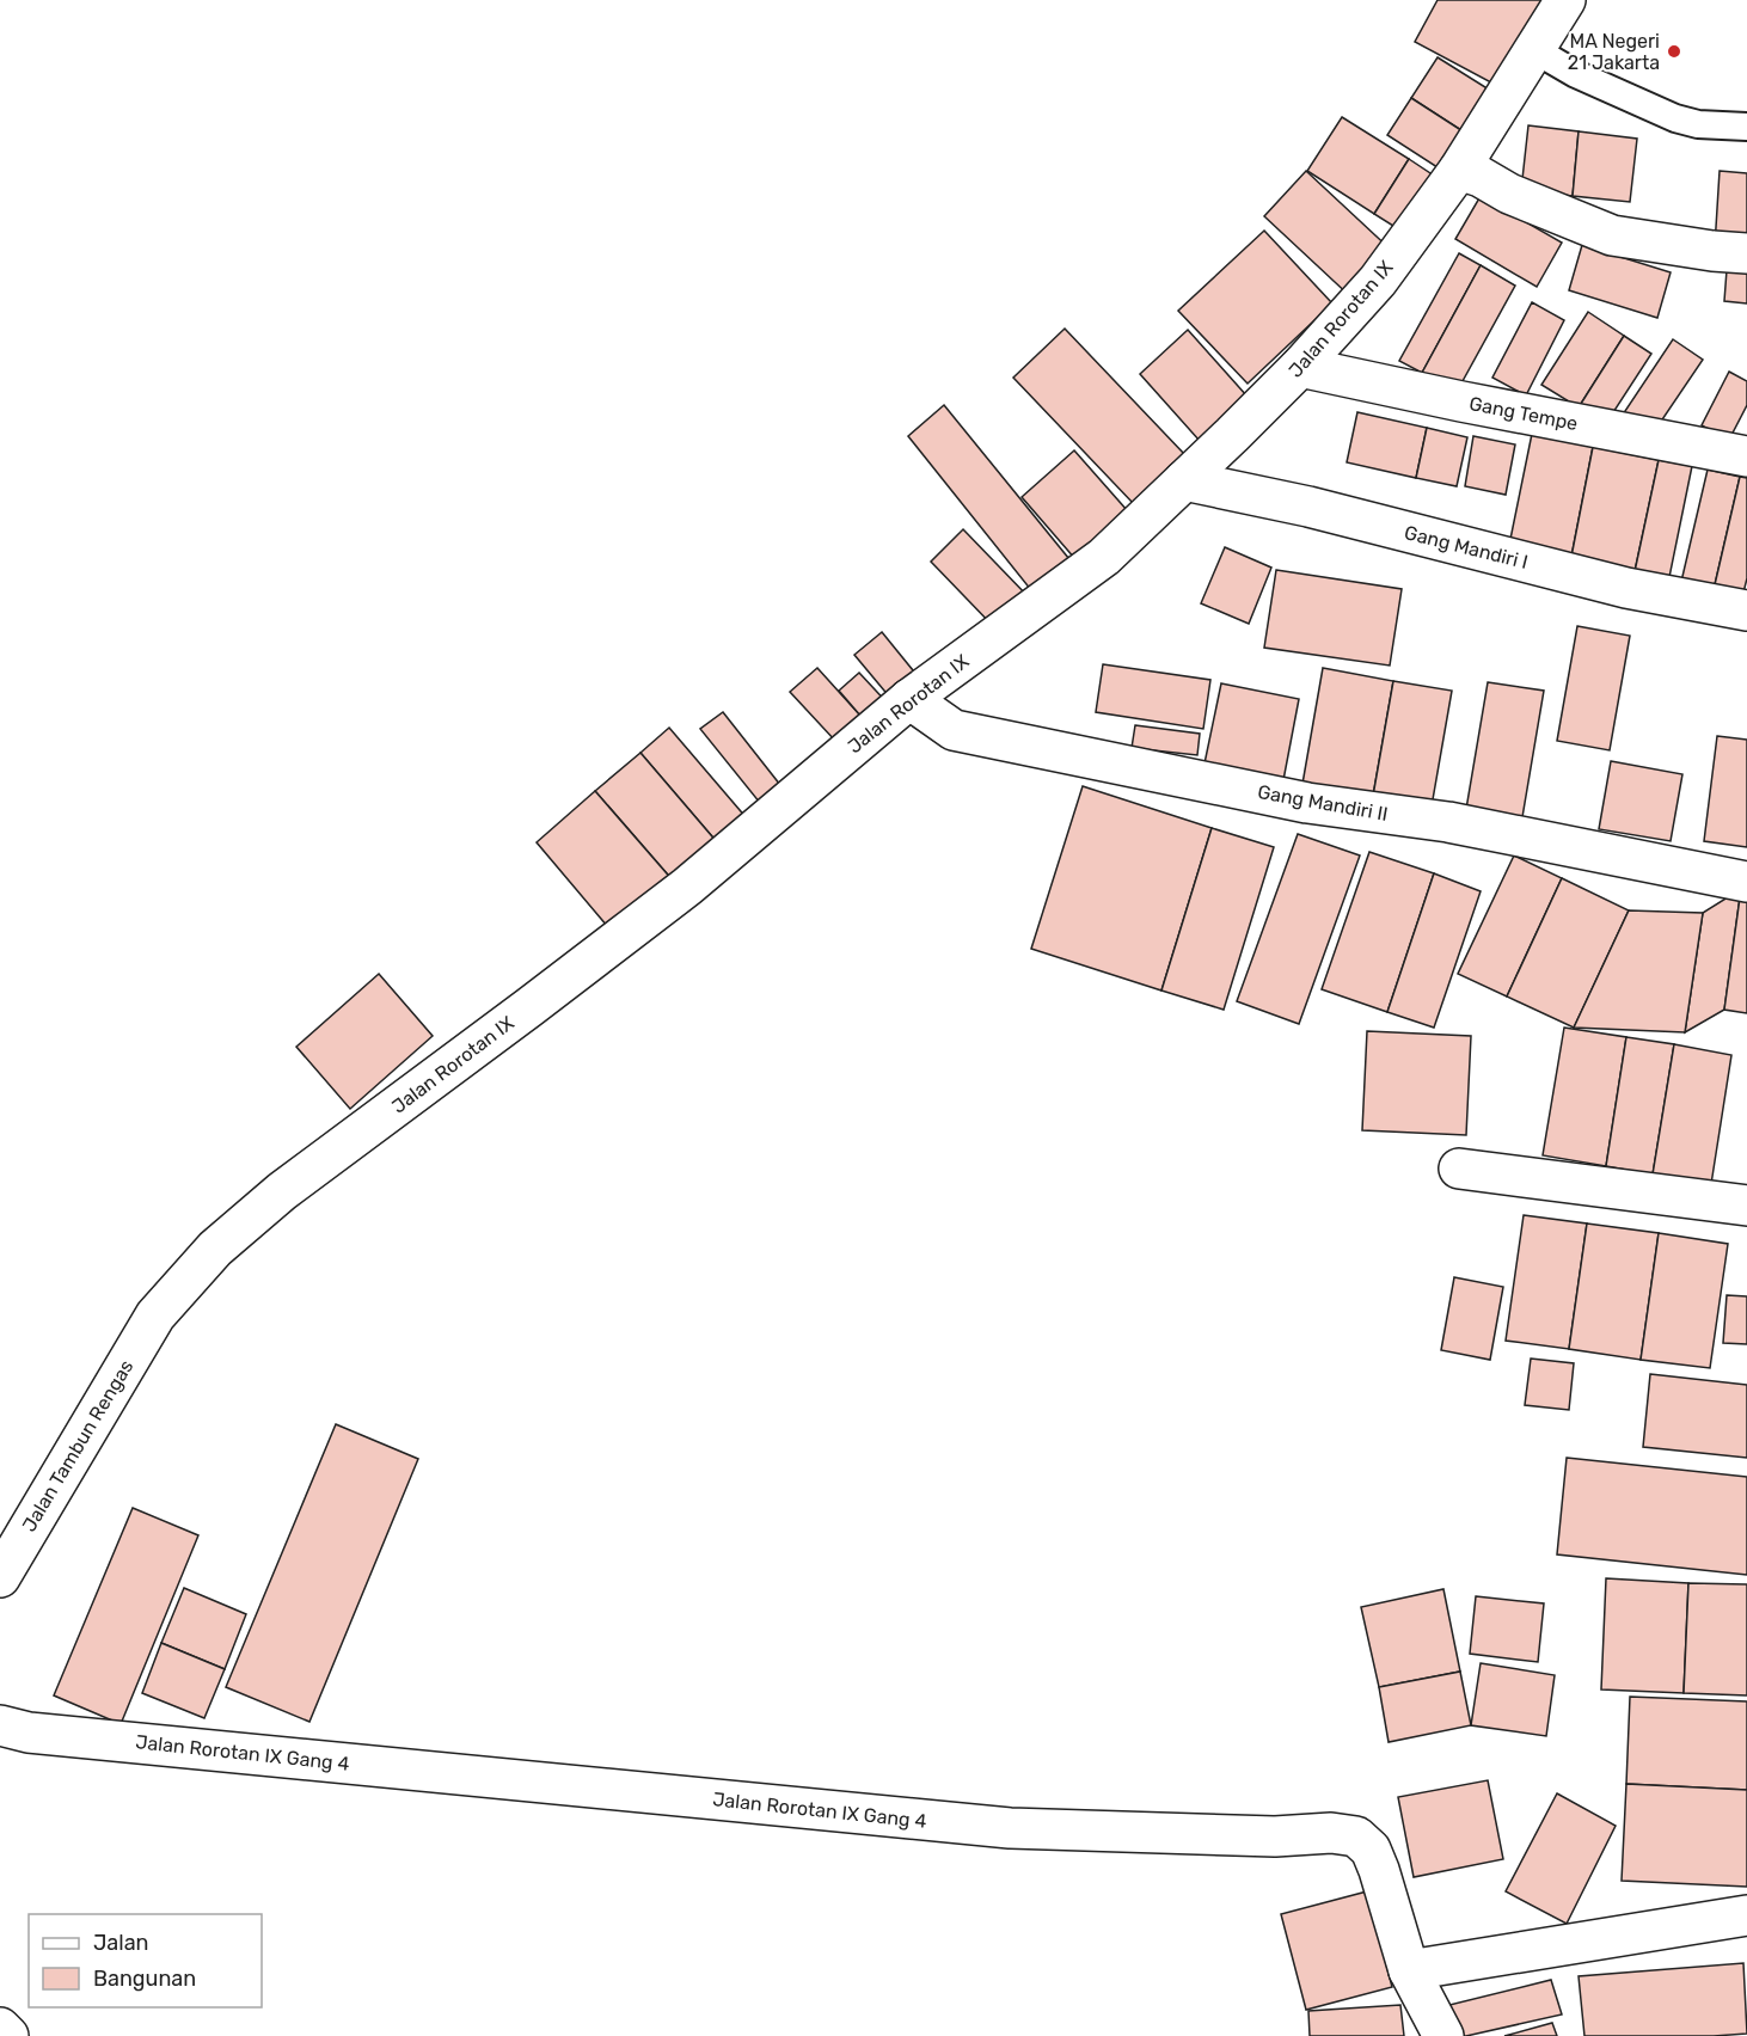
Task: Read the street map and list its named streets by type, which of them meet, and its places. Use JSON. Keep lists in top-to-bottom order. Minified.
{"streets":{"street":["Jalan Rorotan IX","Gang Tempe","Gang Mandiri I","Gang Mandiri II","Jalan Tambun Rengas","Jalan Rorotan IX Gang 4"]},"crossings":[["Jalan Rorotan IX","Gang Tempe"],["Jalan Rorotan IX","Gang Mandiri I"],["Jalan Rorotan IX","Gang Mandiri II"],["Jalan Rorotan IX","Jalan Tambun Rengas"]],"places":["MA Negeri 21 Jakarta"],"legend":["Jalan","Bangunan"]}
